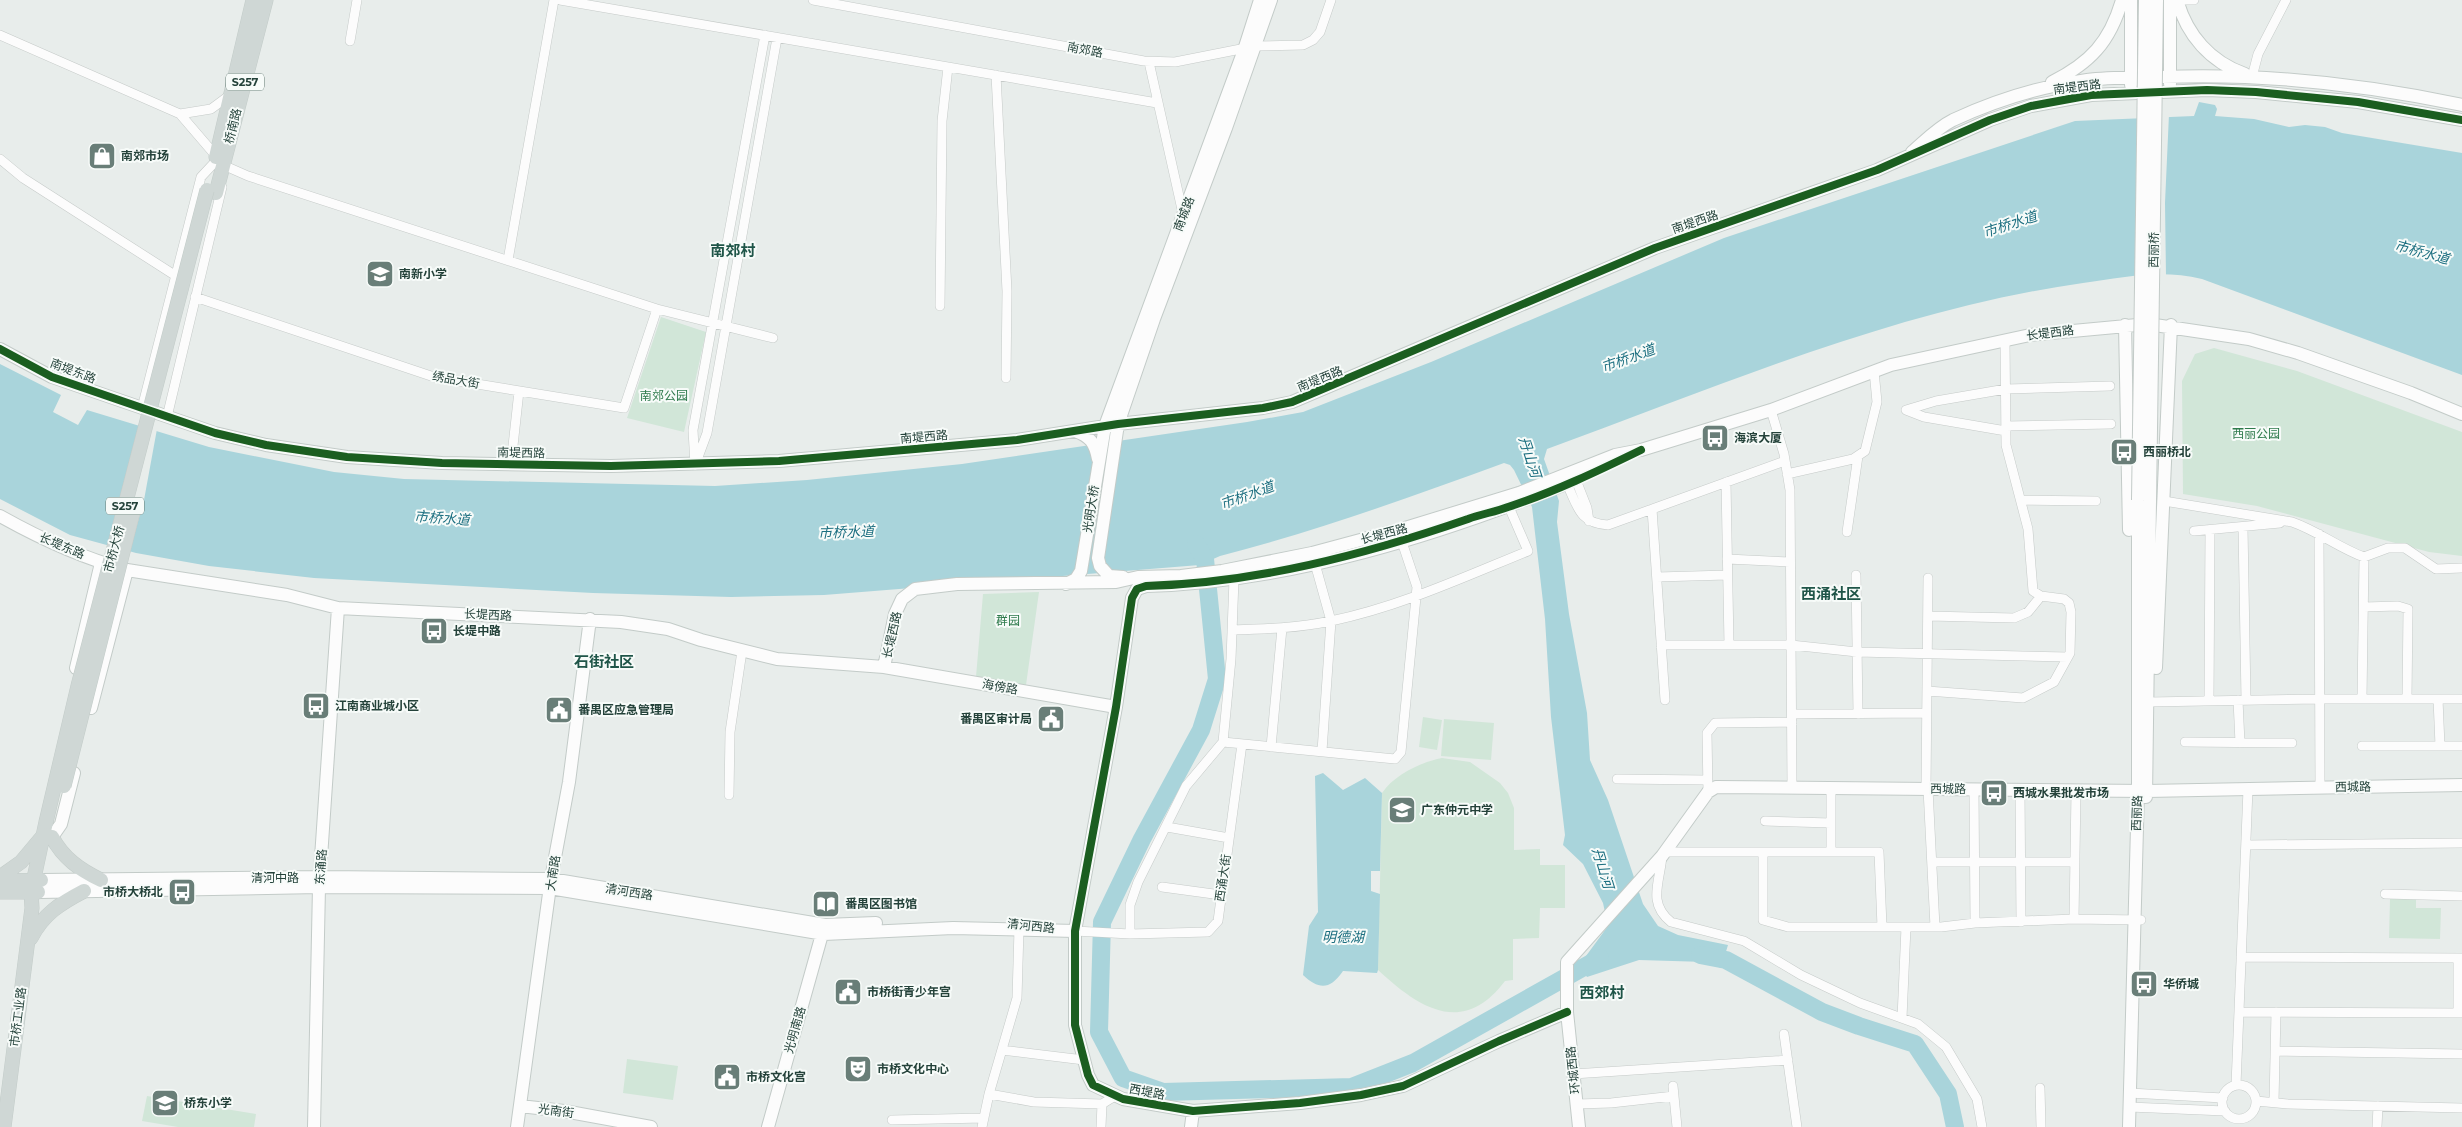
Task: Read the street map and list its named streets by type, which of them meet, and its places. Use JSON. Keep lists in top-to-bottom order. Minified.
{"streets":{"main road":["S257","桥南路","市桥大桥","清河中路","市桥工业路"],"street":["南郊路","南堤西路","南城路","西丽桥","长堤西路","南堤东路","绣品大街","光明大桥","长堤东路","海傍路","西城路","西丽路","东涌路","大南路","西涌大街","清河西路","光明南路","环城西路","西堤路","光南街"]},"crossings":[["南郊路","南城路"],["南堤西路","南城路"],["南堤西路","南堤东路"],["南堤西路","光明大桥"],["桥南路","市桥大桥"],["南城路","光明大桥"],["西丽桥","西丽路"],["长堤西路","光明大桥"],["长堤西路","长堤东路"],["长堤西路","海傍路"],["长堤西路","东涌路"],["长堤西路","大南路"],["长堤西路","西堤路"],["光明大桥","西堤路"],["市桥大桥","市桥工业路"],["海傍路","西堤路"],["西城路","西丽路"],["东涌路","清河中路"],["大南路","清河中路"],["大南路","清河西路"],["大南路","光南街"],["清河中路","清河西路"],["清河中路","市桥工业路"],["西涌大街","清河西路"],["西涌大街","西堤路"],["清河西路","光明南路"],["清河西路","西堤路"],["环城西路","西堤路"]],"districts":["南郊村","西涌社区","石街社区","西郊村"],"water":["市桥水道","丹山河","明德湖"],"parks":["南郊公园","西丽公园","群园"],"places":{"shop":["南郊市场"],"school or university":["南新小学","广东仲元中学","桥东小学"],"bus stop":["海滨大厦","西丽桥北","长堤中路","江南商业城小区","西城水果批发市场","市桥大桥北","华侨城"],"public building":["番禺区应急管理局","番禺区审计局","市桥街青少年宫","市桥文化宫"],"library":["番禺区图书馆"],"theatre":["市桥文化中心"]}}
